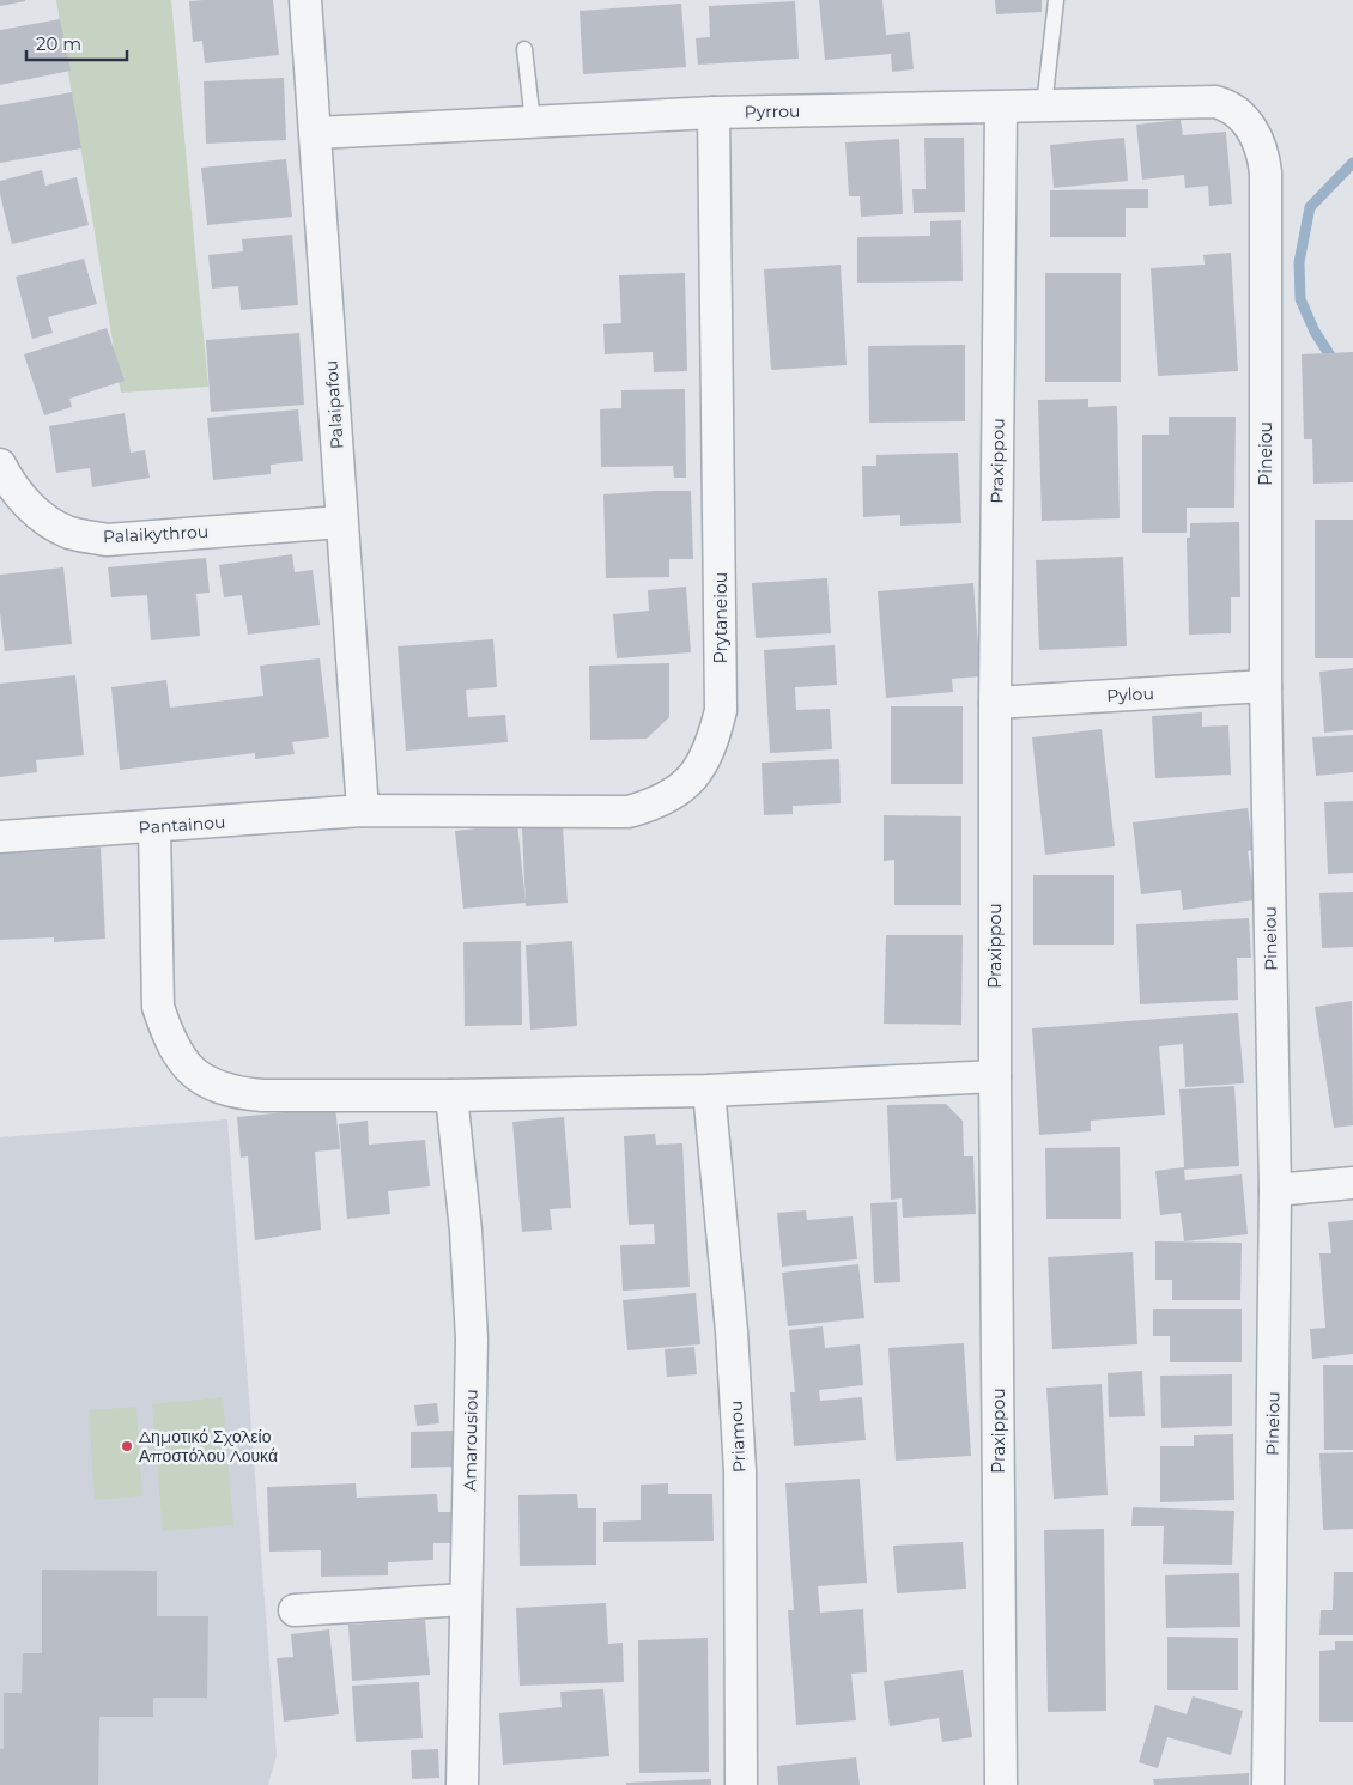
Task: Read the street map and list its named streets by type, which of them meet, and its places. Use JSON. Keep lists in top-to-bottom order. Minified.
{"streets":{"street":["Pyrrou","Palaipafou","Pineiou","Praxippou","Palaikythrou","Prytaneiou","Pylou","Pantainou","Priamou","Amarousiou"]},"crossings":[["Pyrrou","Palaipafou"],["Pyrrou","Pineiou"],["Pyrrou","Praxippou"],["Pyrrou","Prytaneiou"],["Palaipafou","Palaikythrou"],["Palaipafou","Prytaneiou"],["Palaipafou","Pantainou"],["Pineiou","Pylou"],["Praxippou","Pylou"],["Prytaneiou","Pantainou"]],"places":["Δημοτικό Σχολείο Αποστόλου Λουκά"],"scale_bar":"20 m"}
